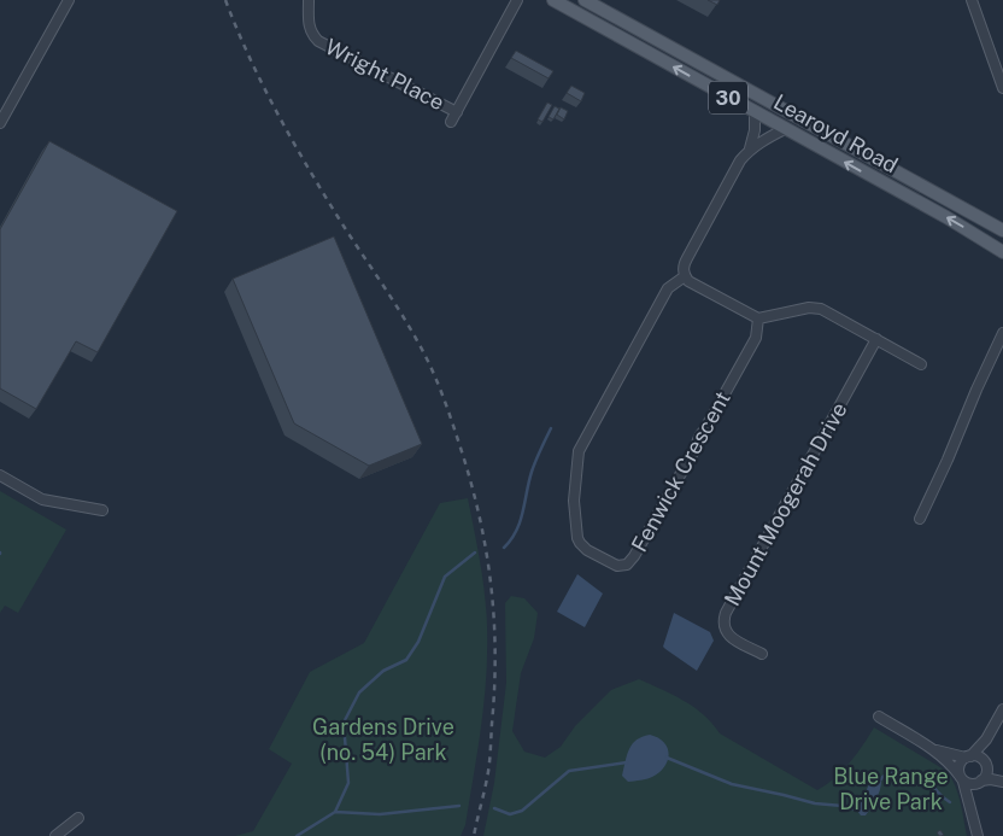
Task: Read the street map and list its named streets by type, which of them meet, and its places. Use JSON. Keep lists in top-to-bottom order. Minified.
{"streets":{"main road":["30","Learoyd Road"],"street":["Wright Place","Fenwick Crescent","Mount Moogerah Drive"]},"parks":["Gardens Drive (no. 54) Park","Blue Range Drive Park"]}
